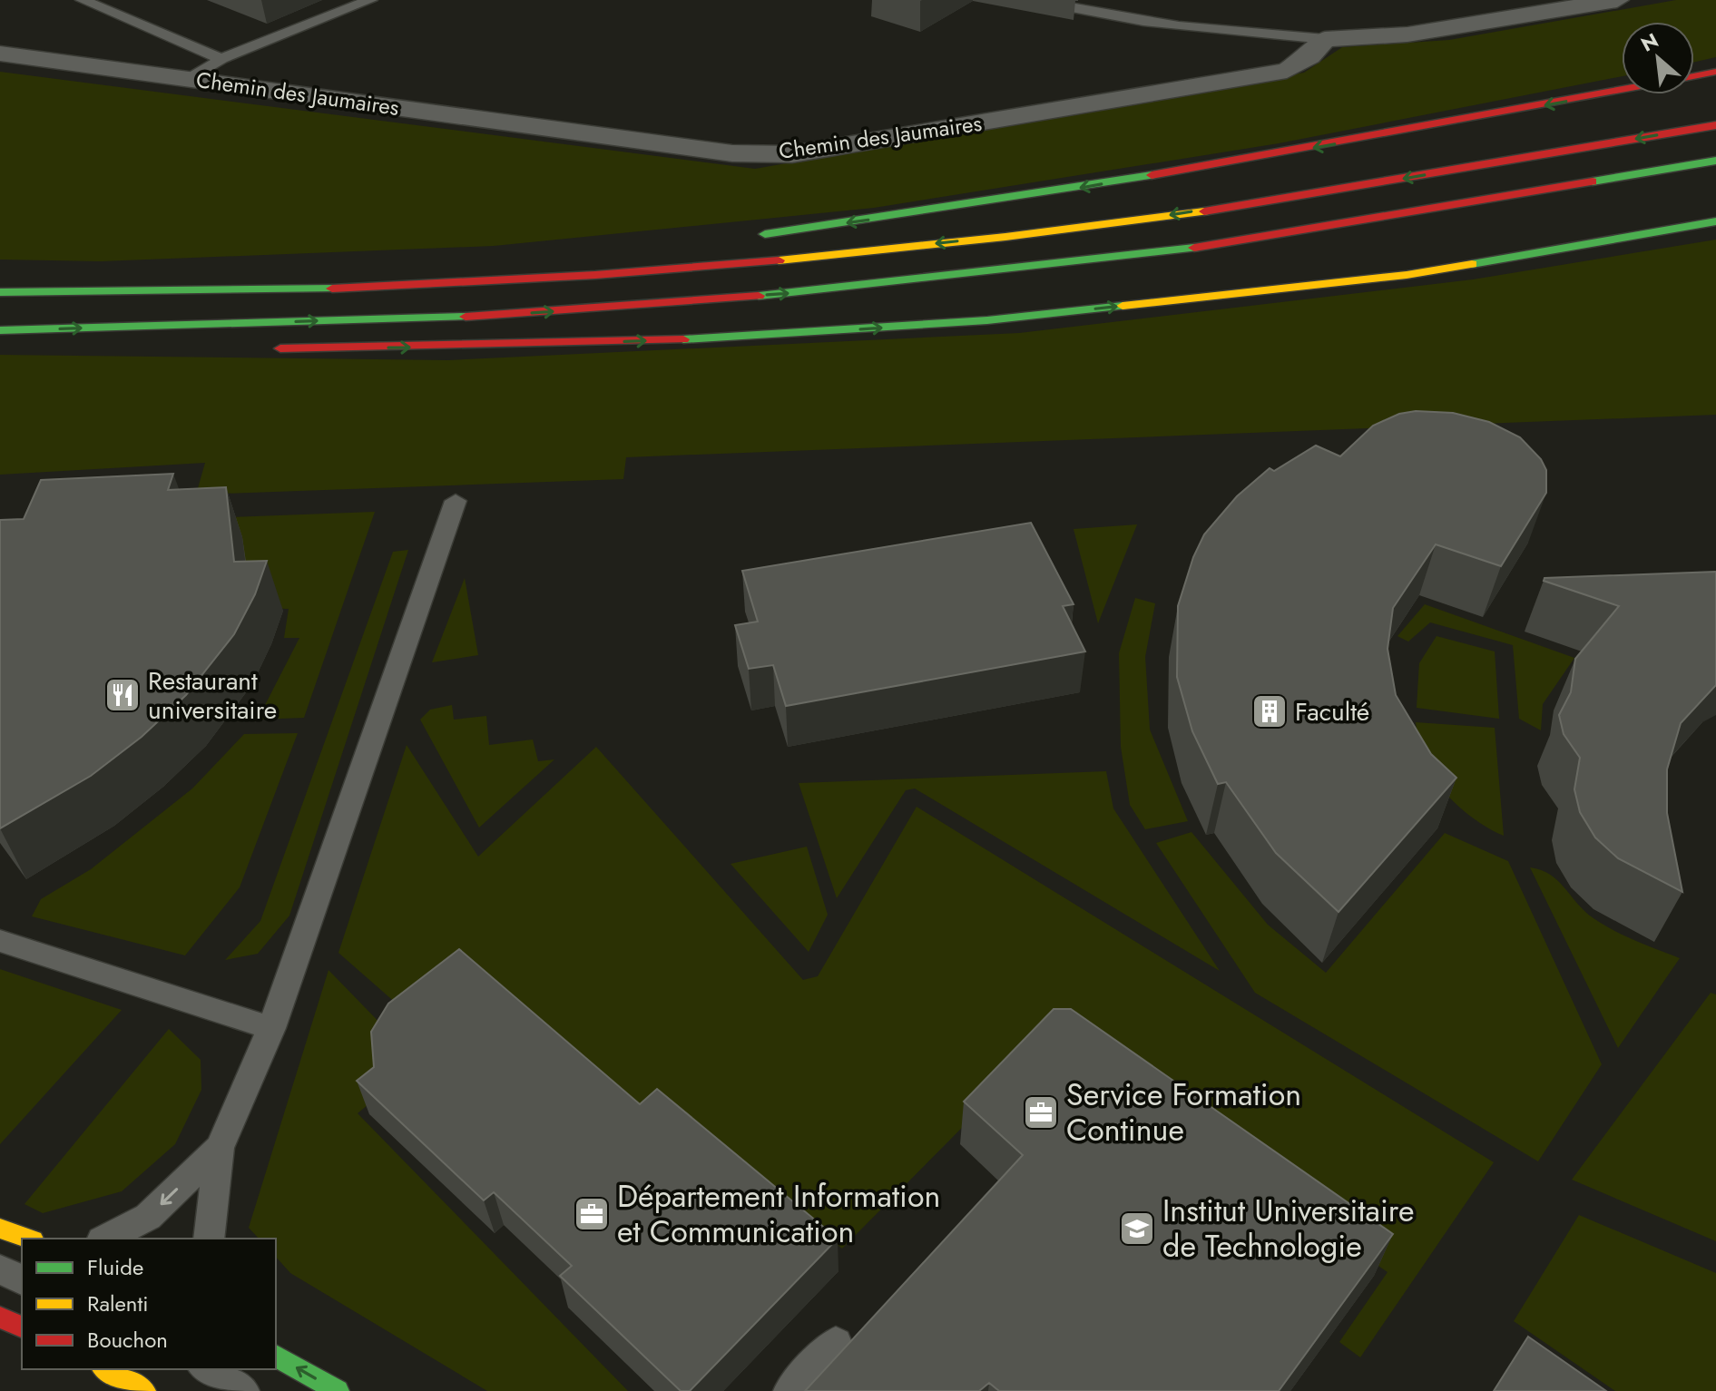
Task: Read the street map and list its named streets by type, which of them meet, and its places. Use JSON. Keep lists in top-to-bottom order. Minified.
{"streets":{"street":["Chemin des Jaumaires"]},"places":{"restaurant":["Restaurant universitaire"],"building":["Faculté"],"office":["Service Formation Continue","Département Information et Communication"],"school or university":["Institut Universitaire de Technologie"]},"legend":["Fluide","Ralenti","Bouchon"],"north":"top left"}
